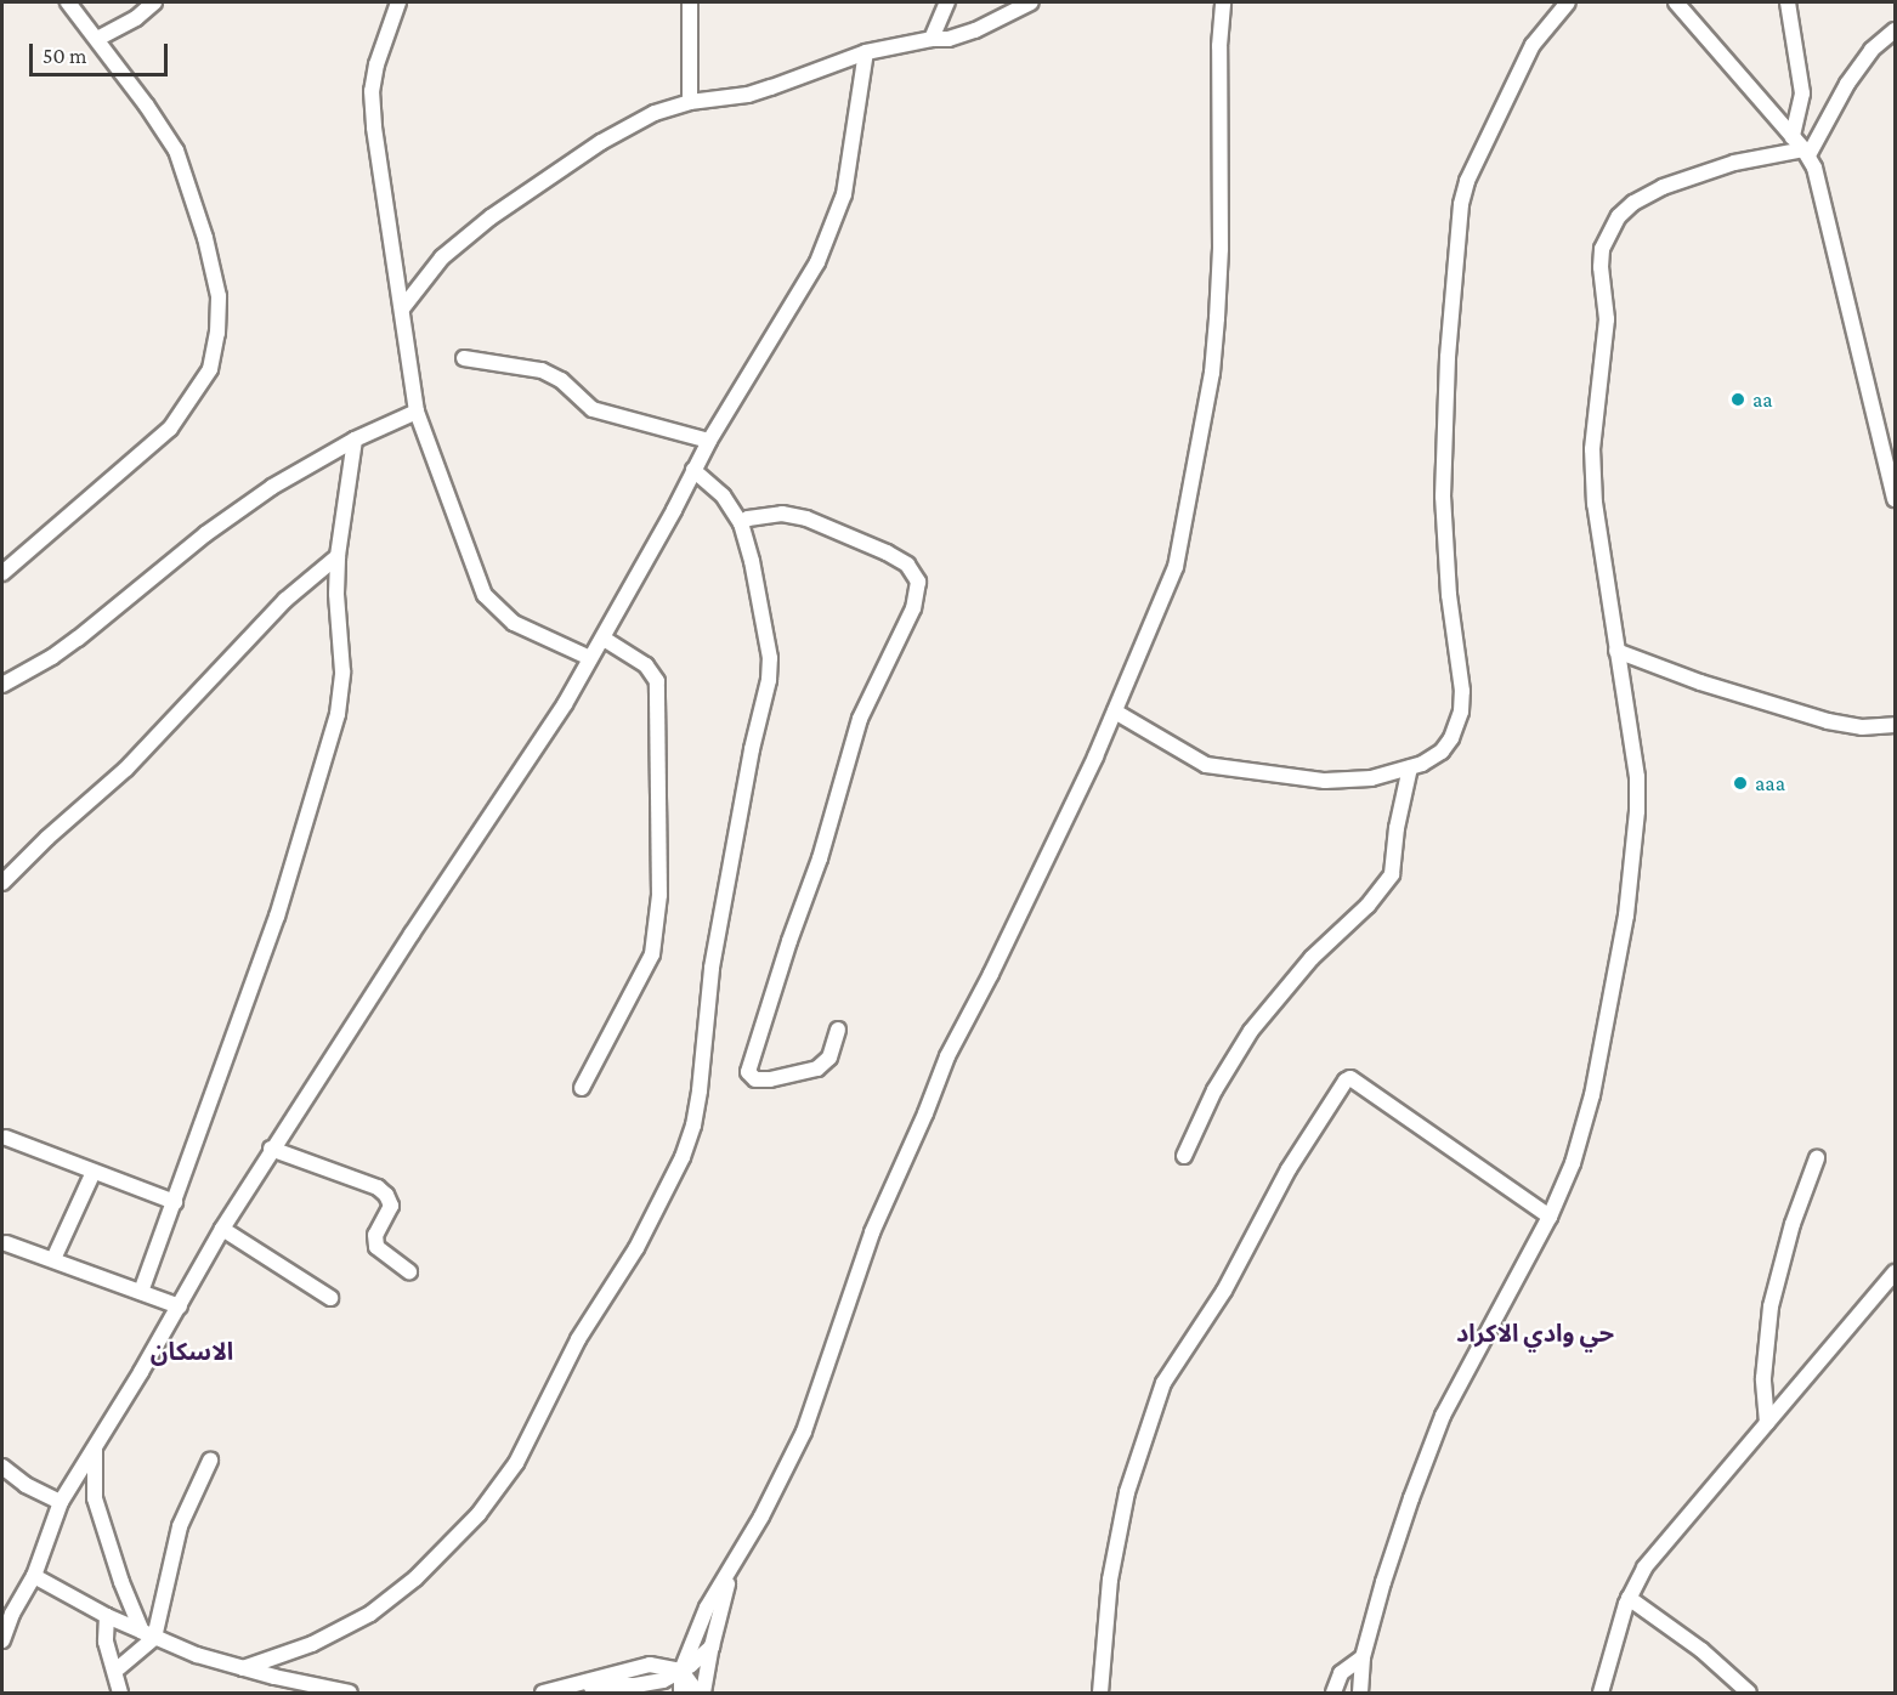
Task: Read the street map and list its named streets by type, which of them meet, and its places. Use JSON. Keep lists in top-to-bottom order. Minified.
{"districts":["حي وادي الاكراد","الاسكان"],"places":["aa","aaa"],"scale_bar":"50 m"}
